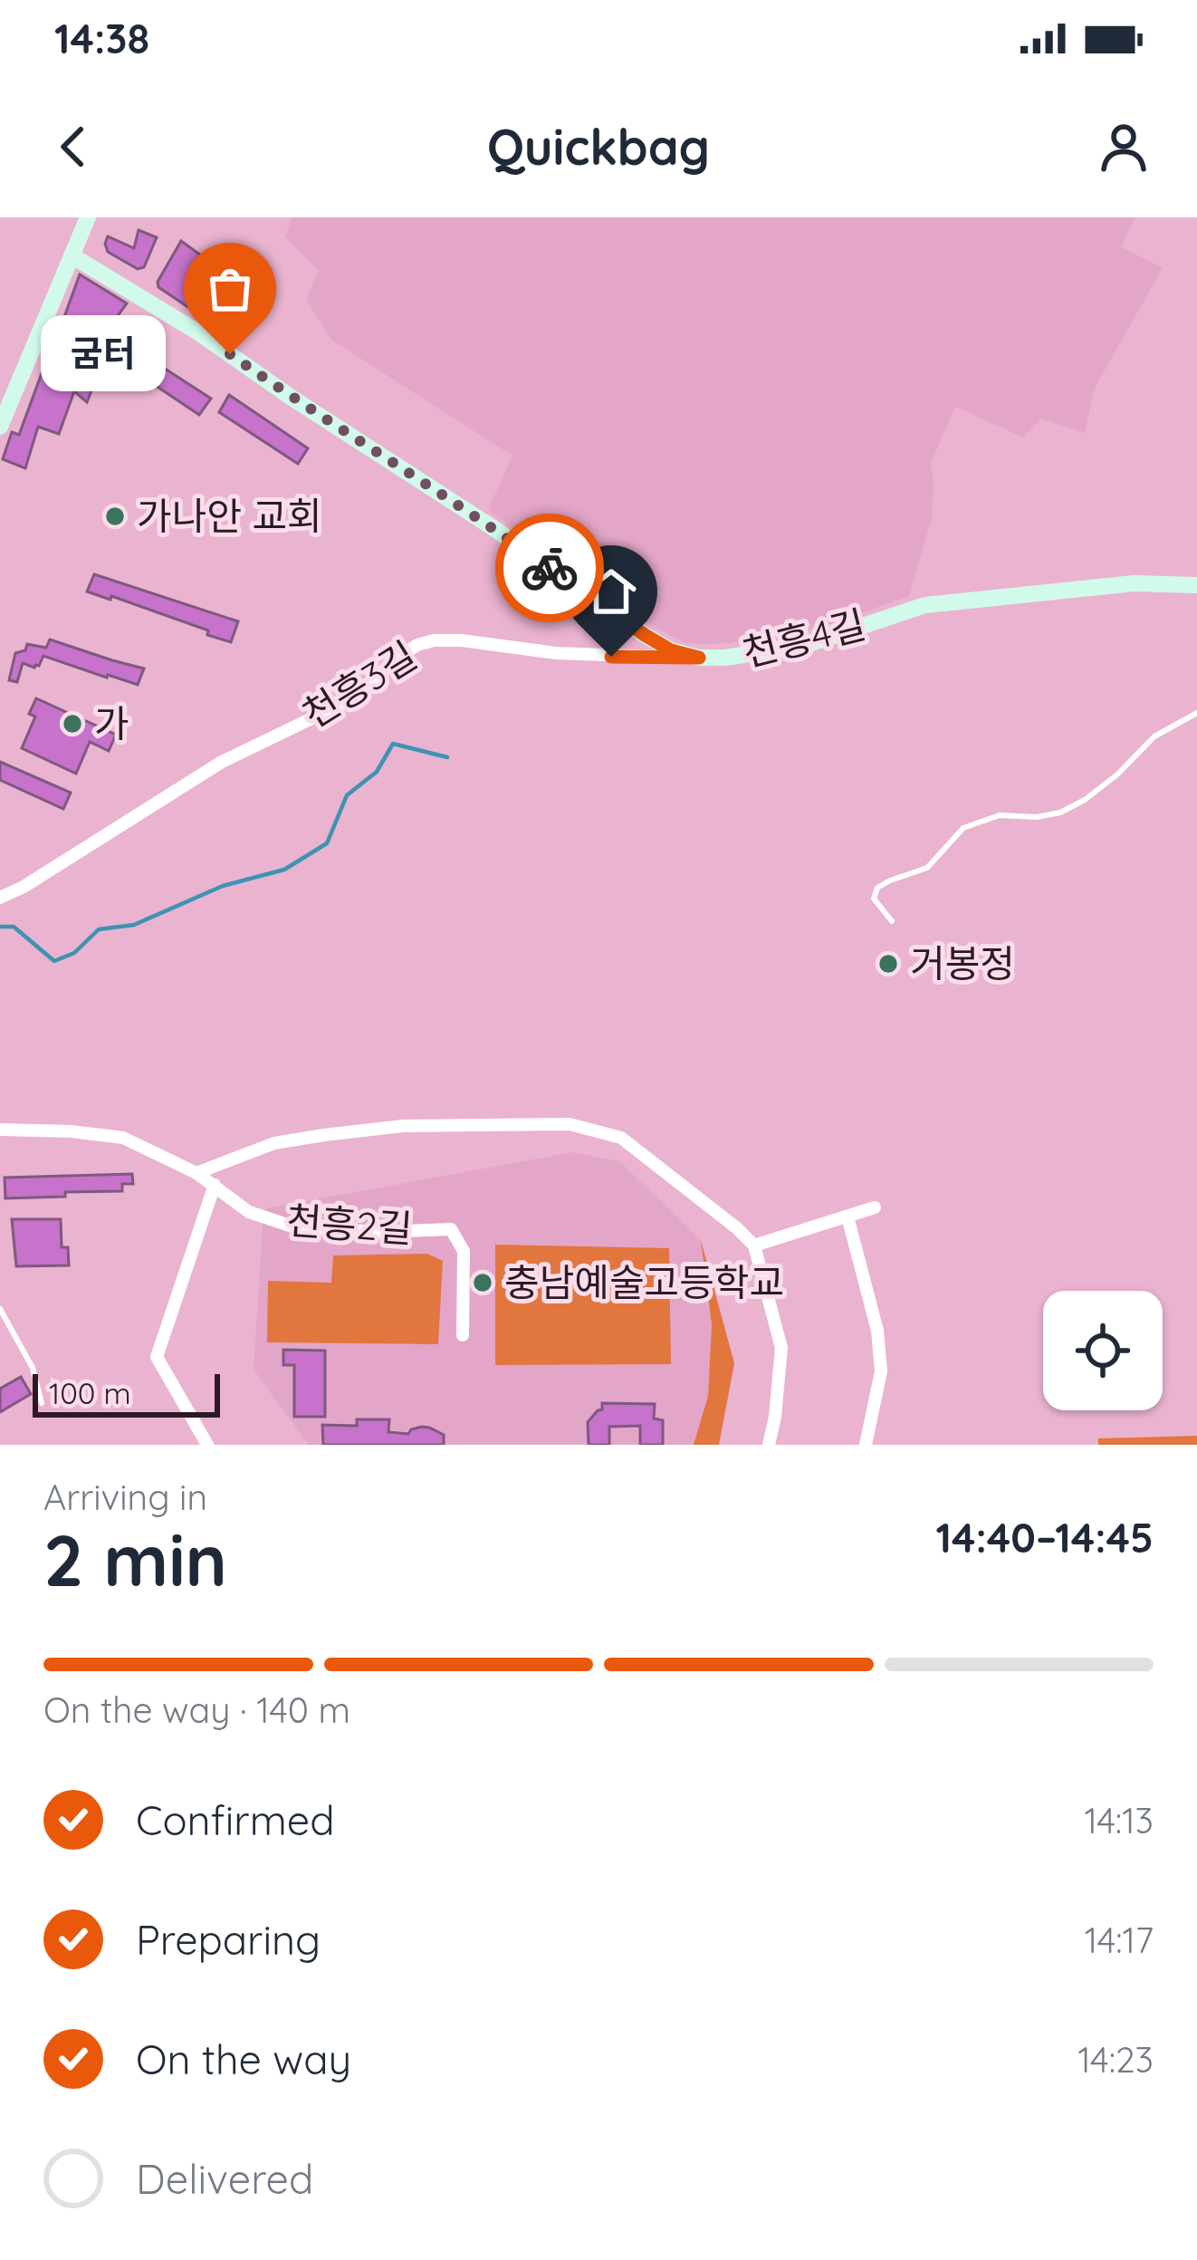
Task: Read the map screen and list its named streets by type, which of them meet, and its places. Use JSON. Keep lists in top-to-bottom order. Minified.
{"streets":{"street":["천흥4길","천흥3길","천흥2길"]},"crossings":[["천흥4길","천흥3길"]],"places":["굼터","가나안 교회","가","거봉정","충남예술고등학교"],"scale_bar":"100 m","page":{"status":"14:38","header":"Quickbag","bubble":"굼터","scale":"100 m","heading":["2 min","Arriving in","14:40–14:45"],"bar":"On the way · 140 m","list":[["Confirmed","14:13"],["Preparing","14:17"],["On the way","14:23"],"Delivered"]}}
